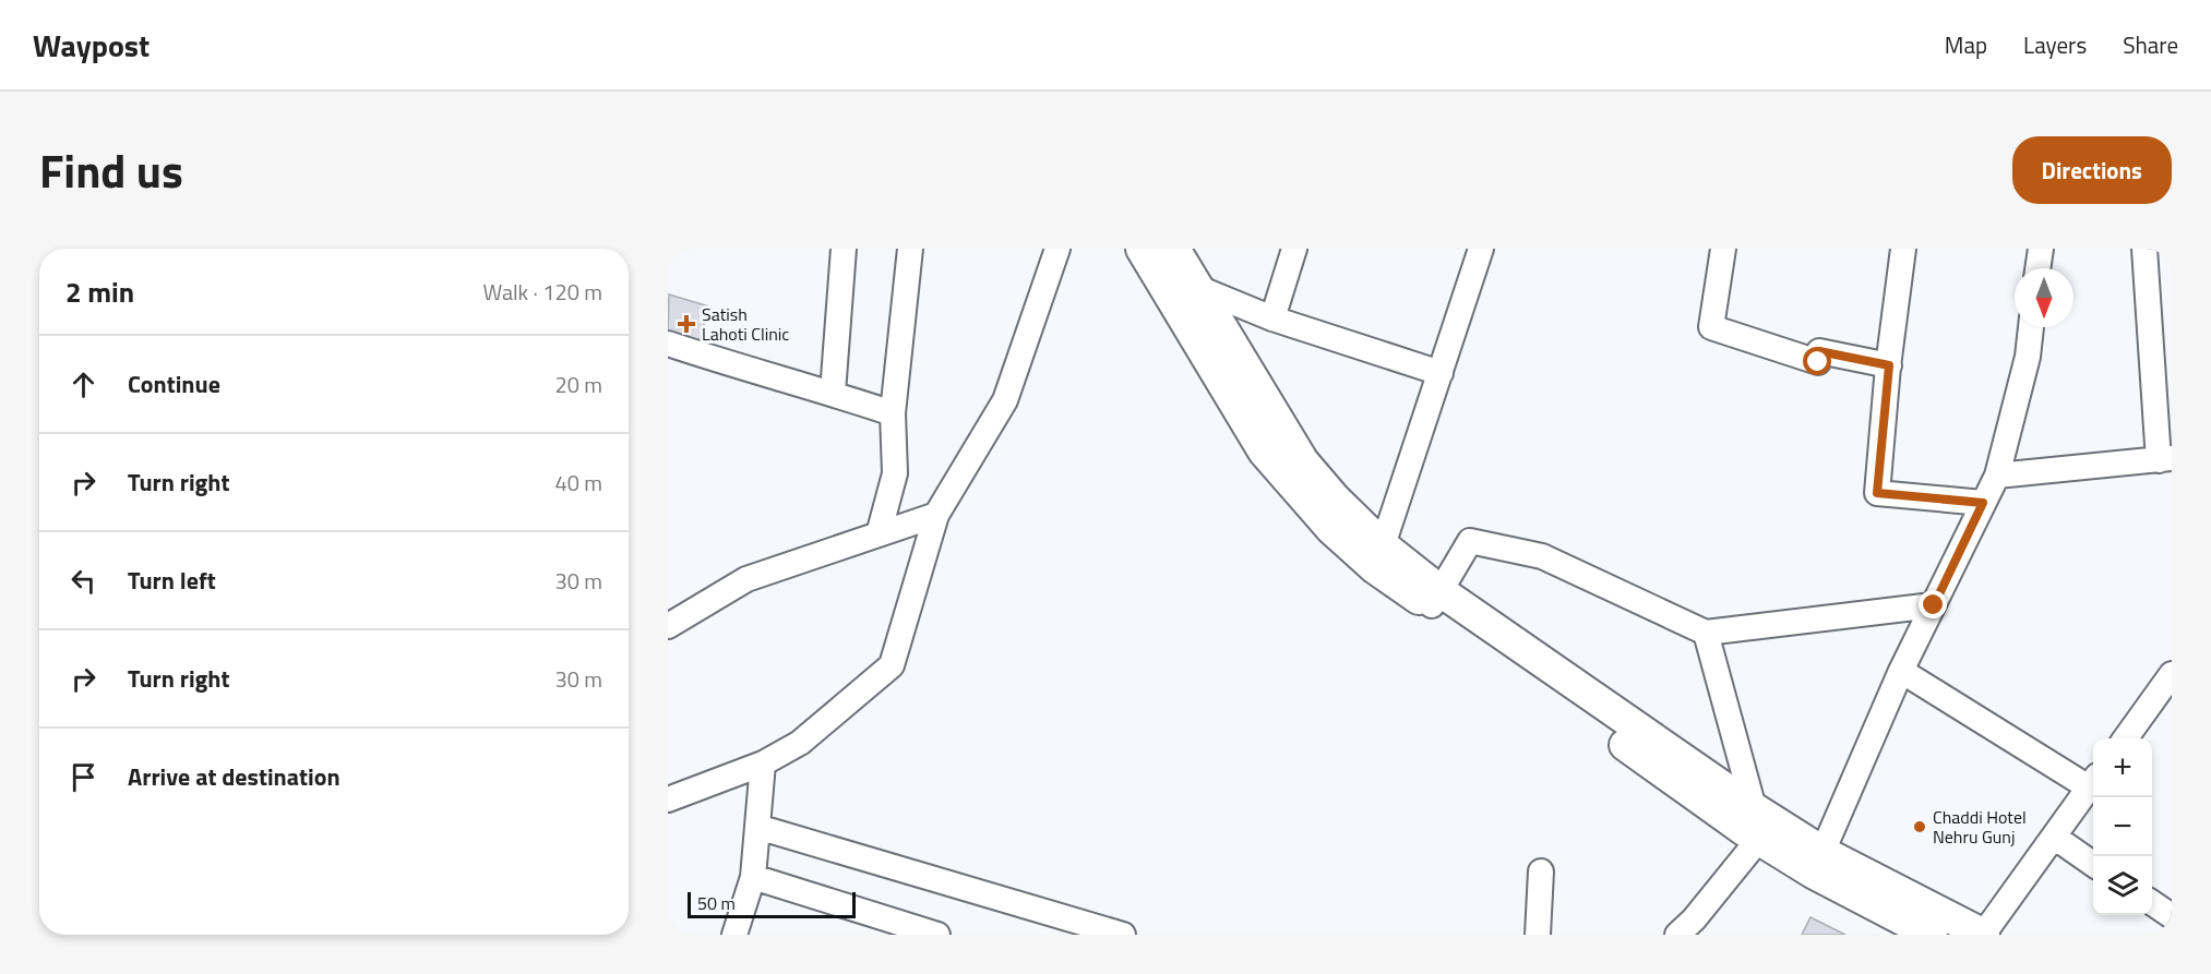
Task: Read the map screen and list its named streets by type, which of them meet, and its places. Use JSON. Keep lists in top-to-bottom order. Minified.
{"places":{"health":["Satish Lahoti Clinic"],"other":["Chaddi Hotel Nehru Gunj"]},"scale_bar":"50 m","north":"bottom","page":{"header":"Waypost","nav":["Map","Layers","Share"],"title":"Find us","buttons":"Directions","heading":["2 min","Walk · 120 m"],"list":[["Continue","20 m"],["Turn right","40 m"],["Turn left","30 m"],["Turn right","30 m"],"Arrive at destination"],"map_buttons":["+","−"],"scale":"50 m"}}
